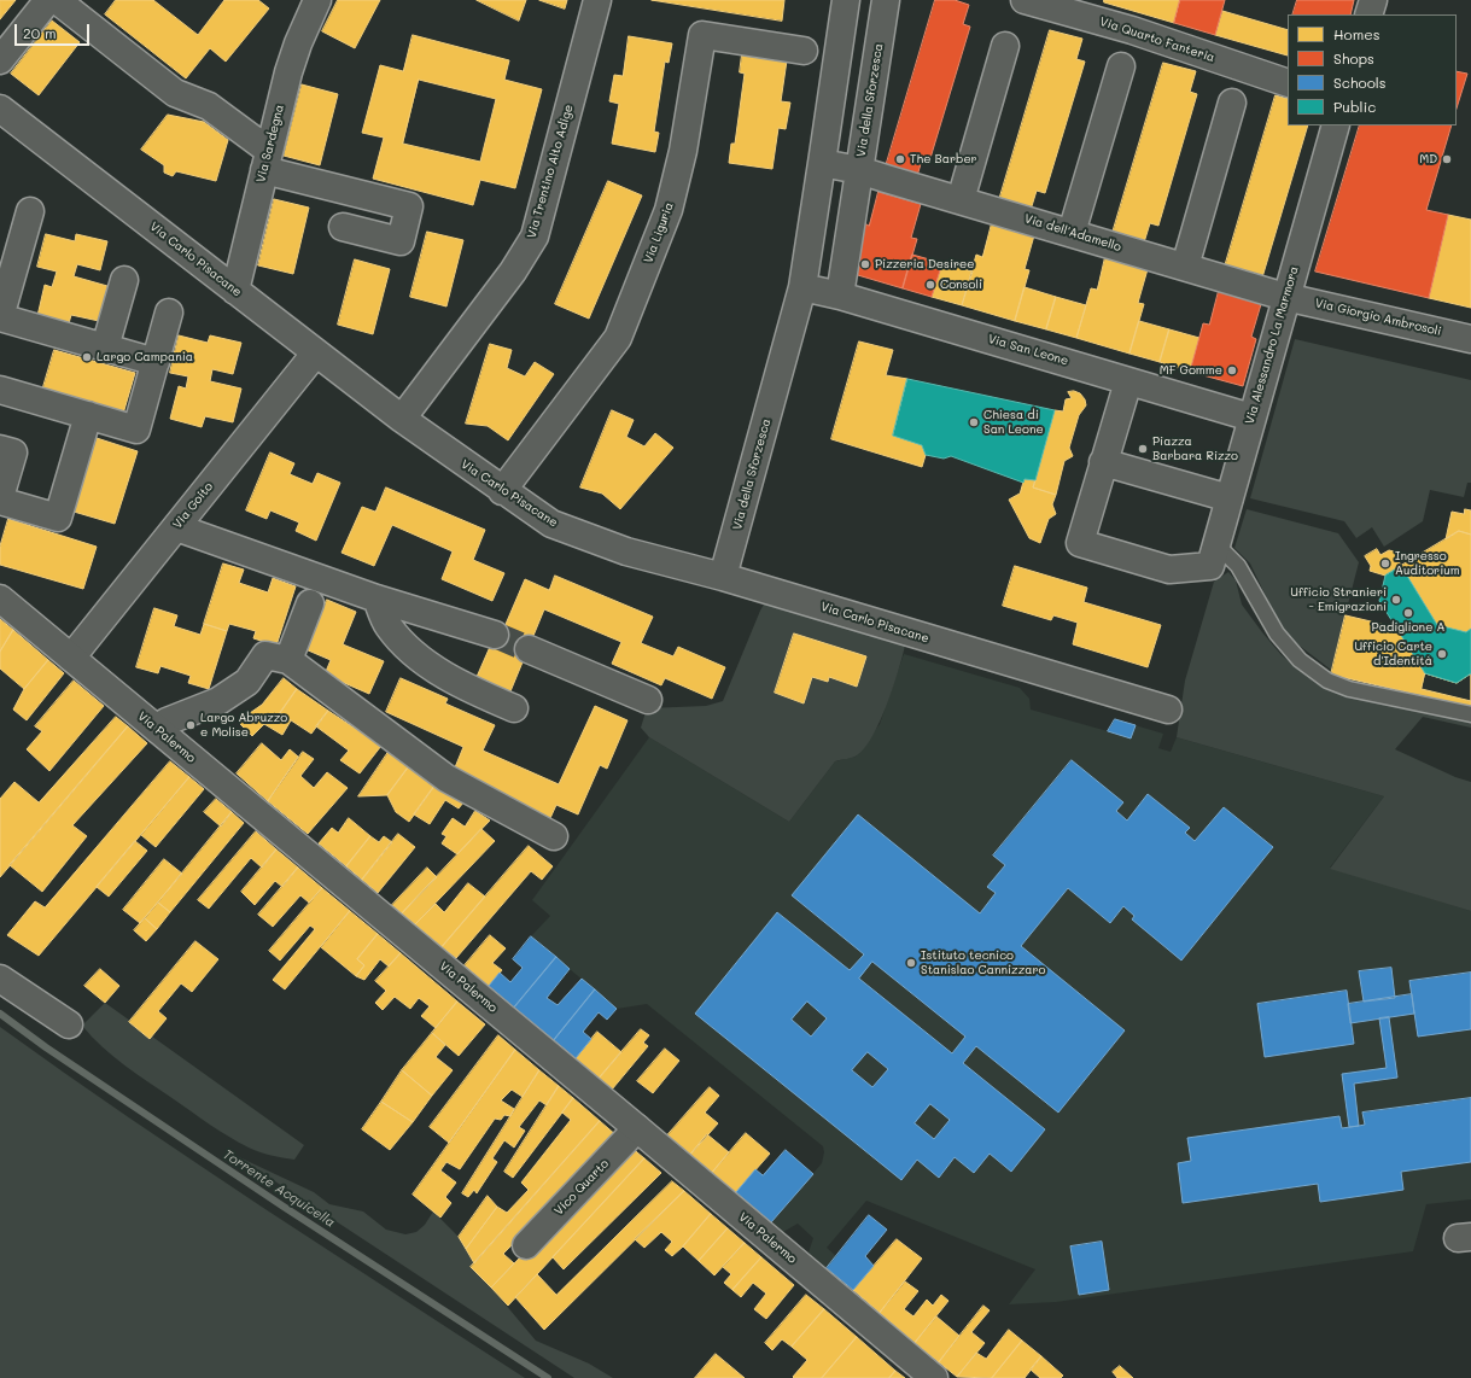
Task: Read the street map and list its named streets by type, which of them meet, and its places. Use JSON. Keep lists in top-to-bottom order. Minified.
{"streets":{"street":["Via Quarto Fanteria","Via della Sforzesca","Via Sardegna","Via Trentino Alto Adige","Via Liguria","Via dell'Adamello","Via Carlo Pisacane","Via Giorgio Ambrosoli","Via Alessandro La Marmora","Via San Leone","Via Goito","Via Palermo","Vico Quarto"]},"crossings":[["Via della Sforzesca","Via dell'Adamello"],["Via della Sforzesca","Via Carlo Pisacane"],["Via della Sforzesca","Via San Leone"],["Via Sardegna","Via Carlo Pisacane"],["Via Trentino Alto Adige","Via Carlo Pisacane"],["Via Liguria","Via Carlo Pisacane"],["Via dell'Adamello","Via Giorgio Ambrosoli"],["Via dell'Adamello","Via Alessandro La Marmora"],["Via Carlo Pisacane","Via Goito"],["Via Giorgio Ambrosoli","Via Alessandro La Marmora"],["Via Alessandro La Marmora","Via San Leone"],["Via Goito","Via Palermo"],["Via Palermo","Vico Quarto"]],"water":["Torrente Acquicella"],"places":["The Barber","MD","Pizzeria Desiree","Consoli","Largo Campania","MF Gomme","Chiesa di San Leone","Piazza Barbara Rizzo","Ingresso Auditorium","Ufficio Stranieri - Emigrazioni","Padiglione A","Ufficio Carte d'Identità","Largo Abruzzo e Molise","Istituto tecnico Stanislao Cannizzaro"],"legend":["Homes","Shops","Schools","Public"],"scale_bar":"20 m"}
